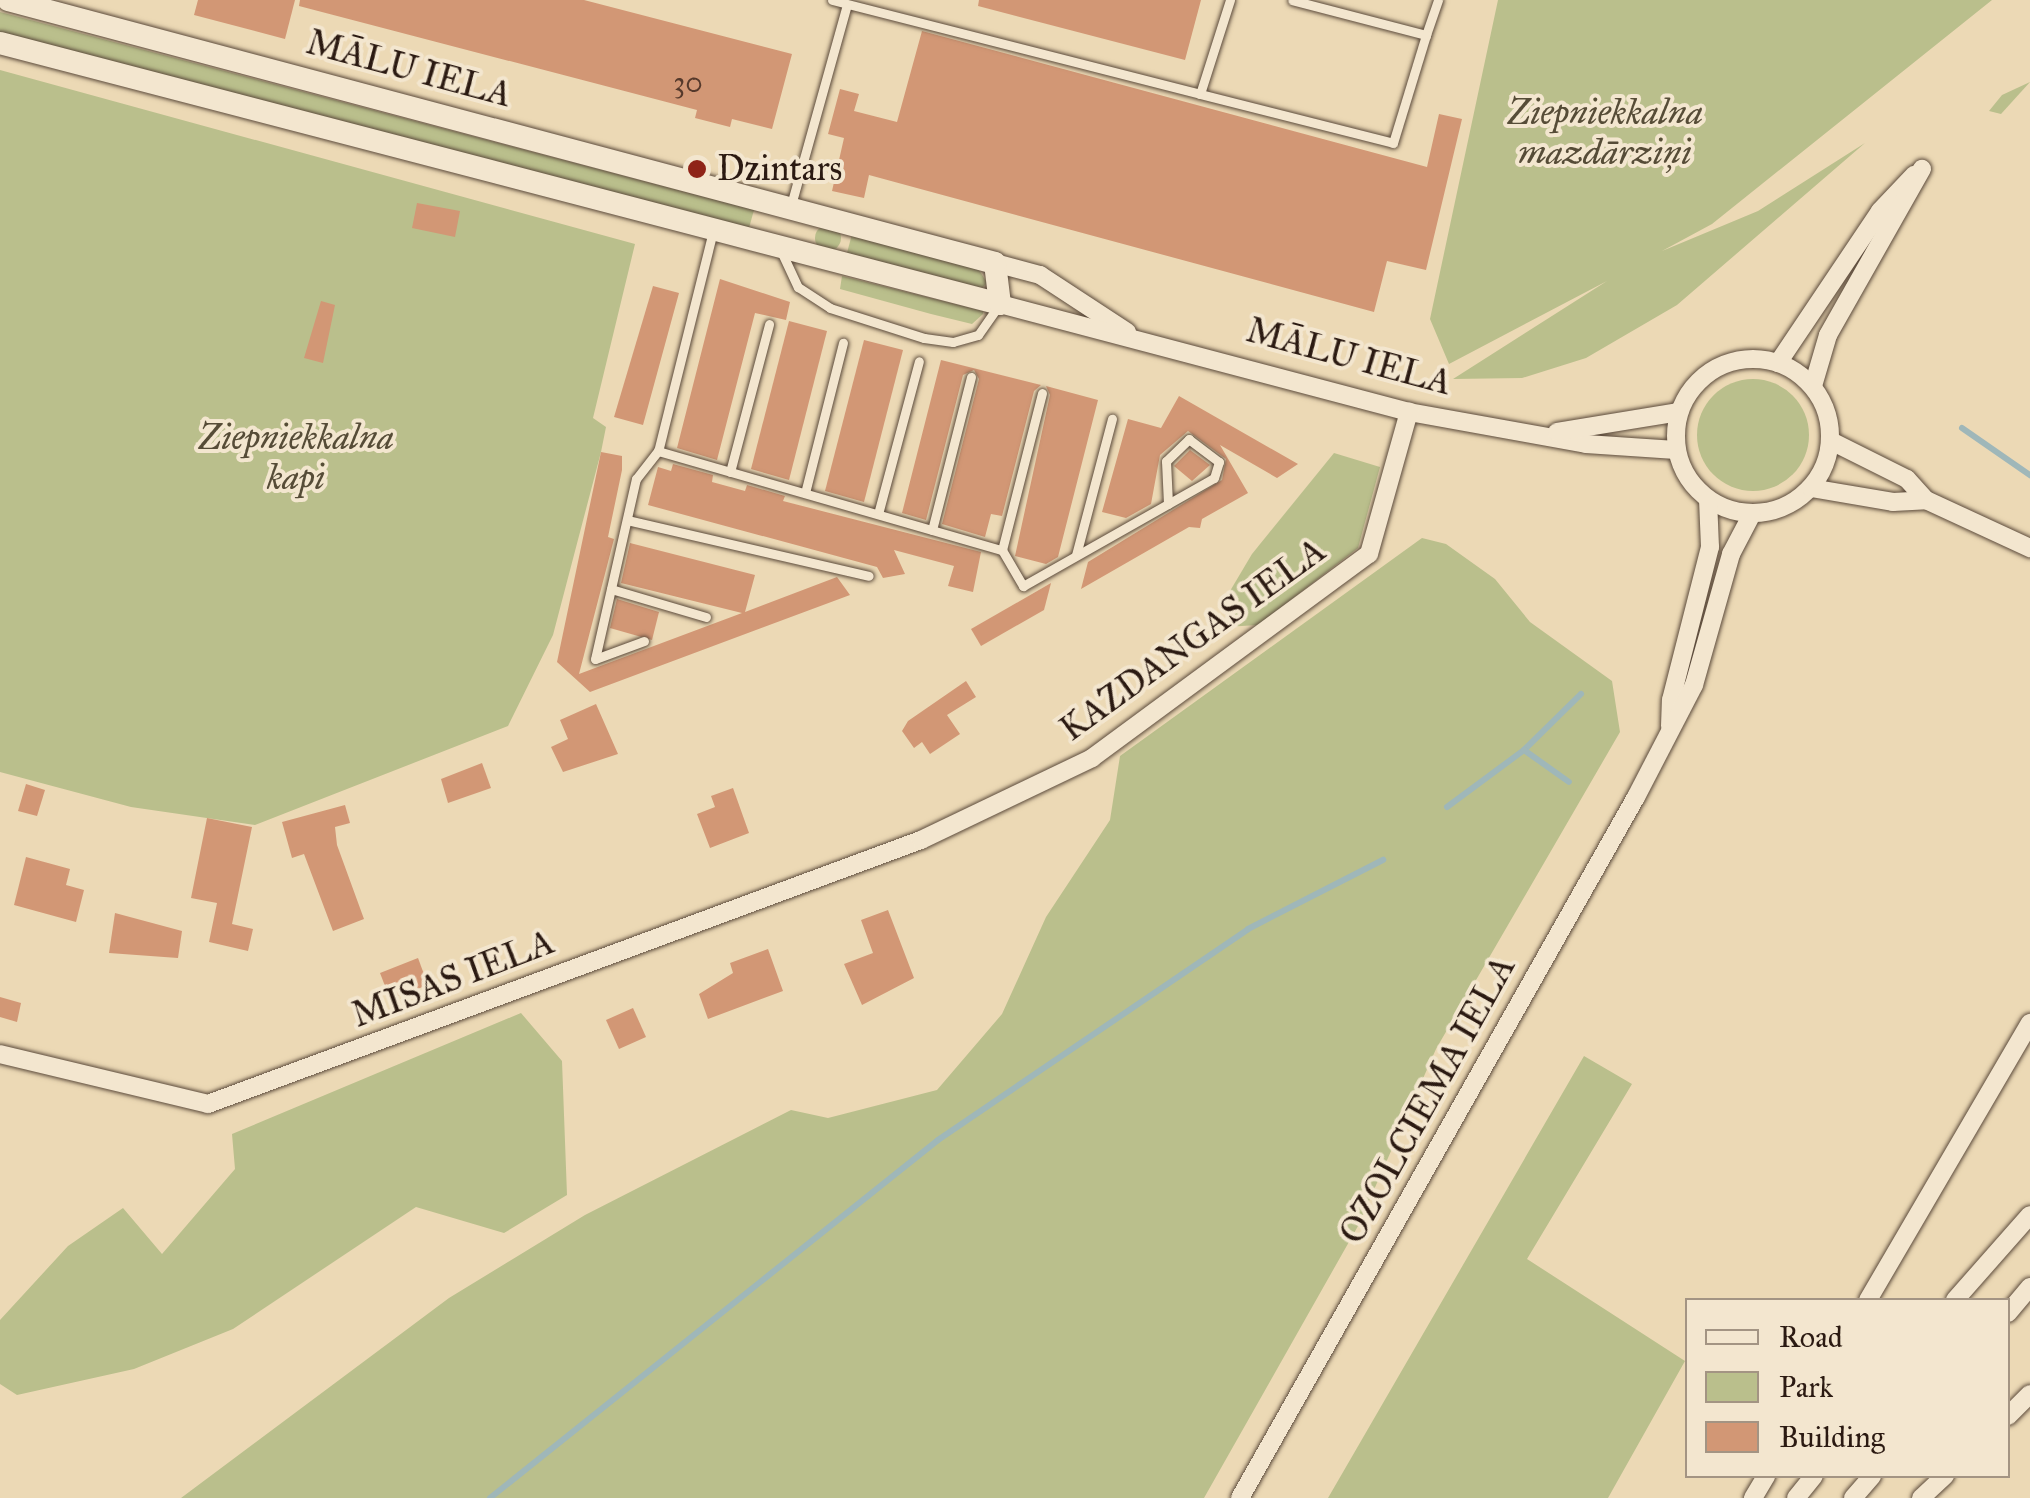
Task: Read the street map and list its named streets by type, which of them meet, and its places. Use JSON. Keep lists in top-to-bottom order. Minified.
{"streets":{"street":["MĀLU IELA","KAZDANGAS IELA","MISAS IELA","OZOLCIEMA IELA"]},"crossings":[["MĀLU IELA","KAZDANGAS IELA"],["MĀLU IELA","OZOLCIEMA IELA"],["KAZDANGAS IELA","MISAS IELA"]],"parks":["Ziepniekkalna mazdārziņi","Ziepniekkalna kapi"],"places":["Dzintars"],"house_numbers":["30"],"legend":["Road","Park","Building"]}
